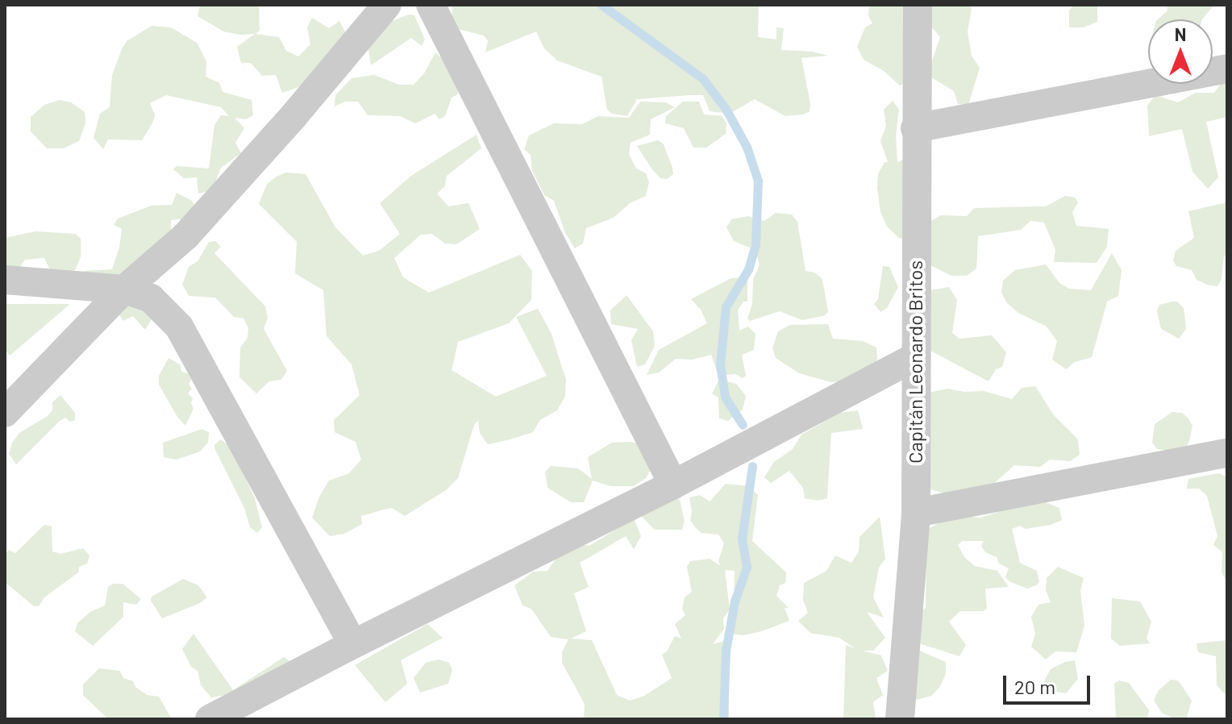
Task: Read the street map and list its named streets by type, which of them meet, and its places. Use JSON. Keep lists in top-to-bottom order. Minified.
{"streets":{"street":["Capitán Leonardo Britos"]},"scale_bar":"20 m","north":"top"}
